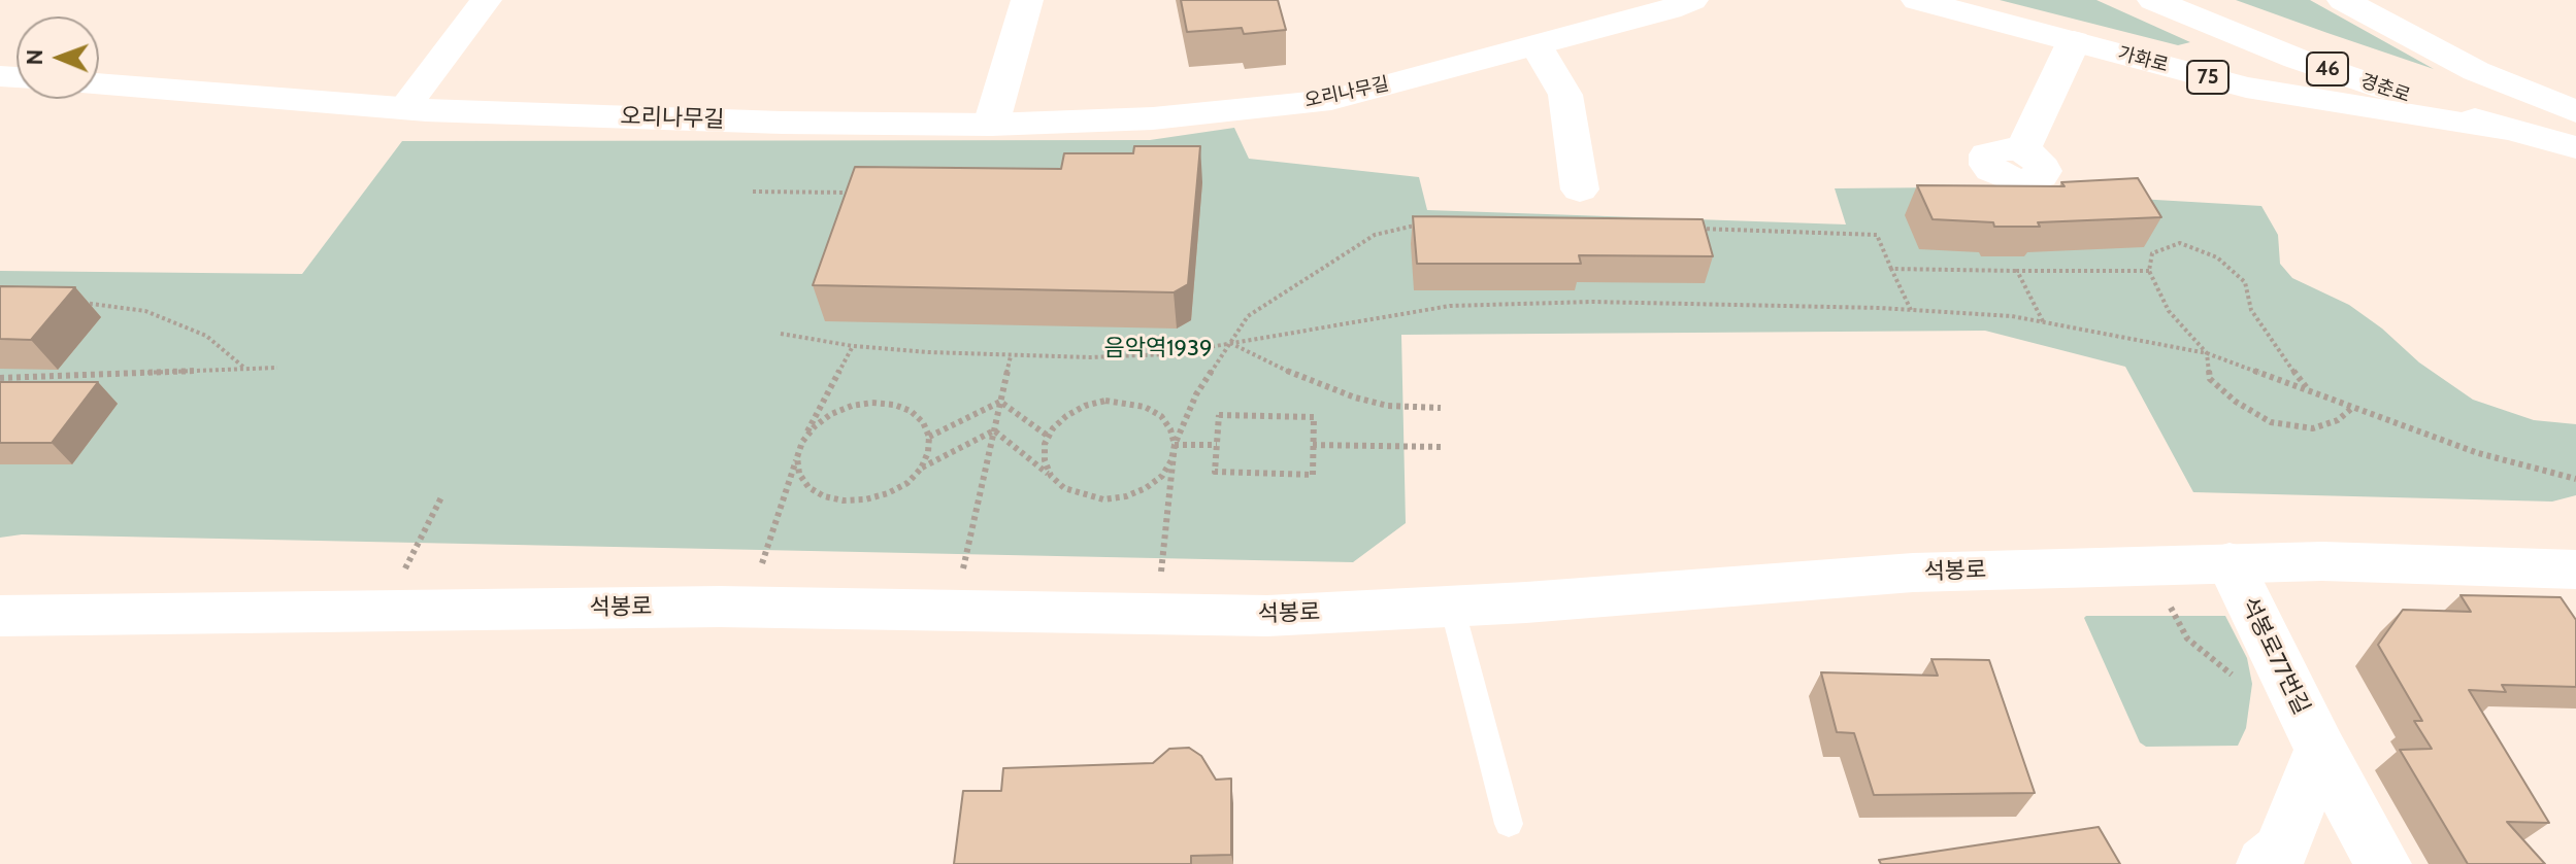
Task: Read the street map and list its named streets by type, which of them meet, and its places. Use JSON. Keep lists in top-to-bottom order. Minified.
{"streets":{"main road":["가화로","46","75","경춘로","오리나무길","석봉로","석봉로77번길"]},"crossings":[["가화로","경춘로"],["석봉로","석봉로77번길"]],"parks":["음악역1939"],"north":"left"}
